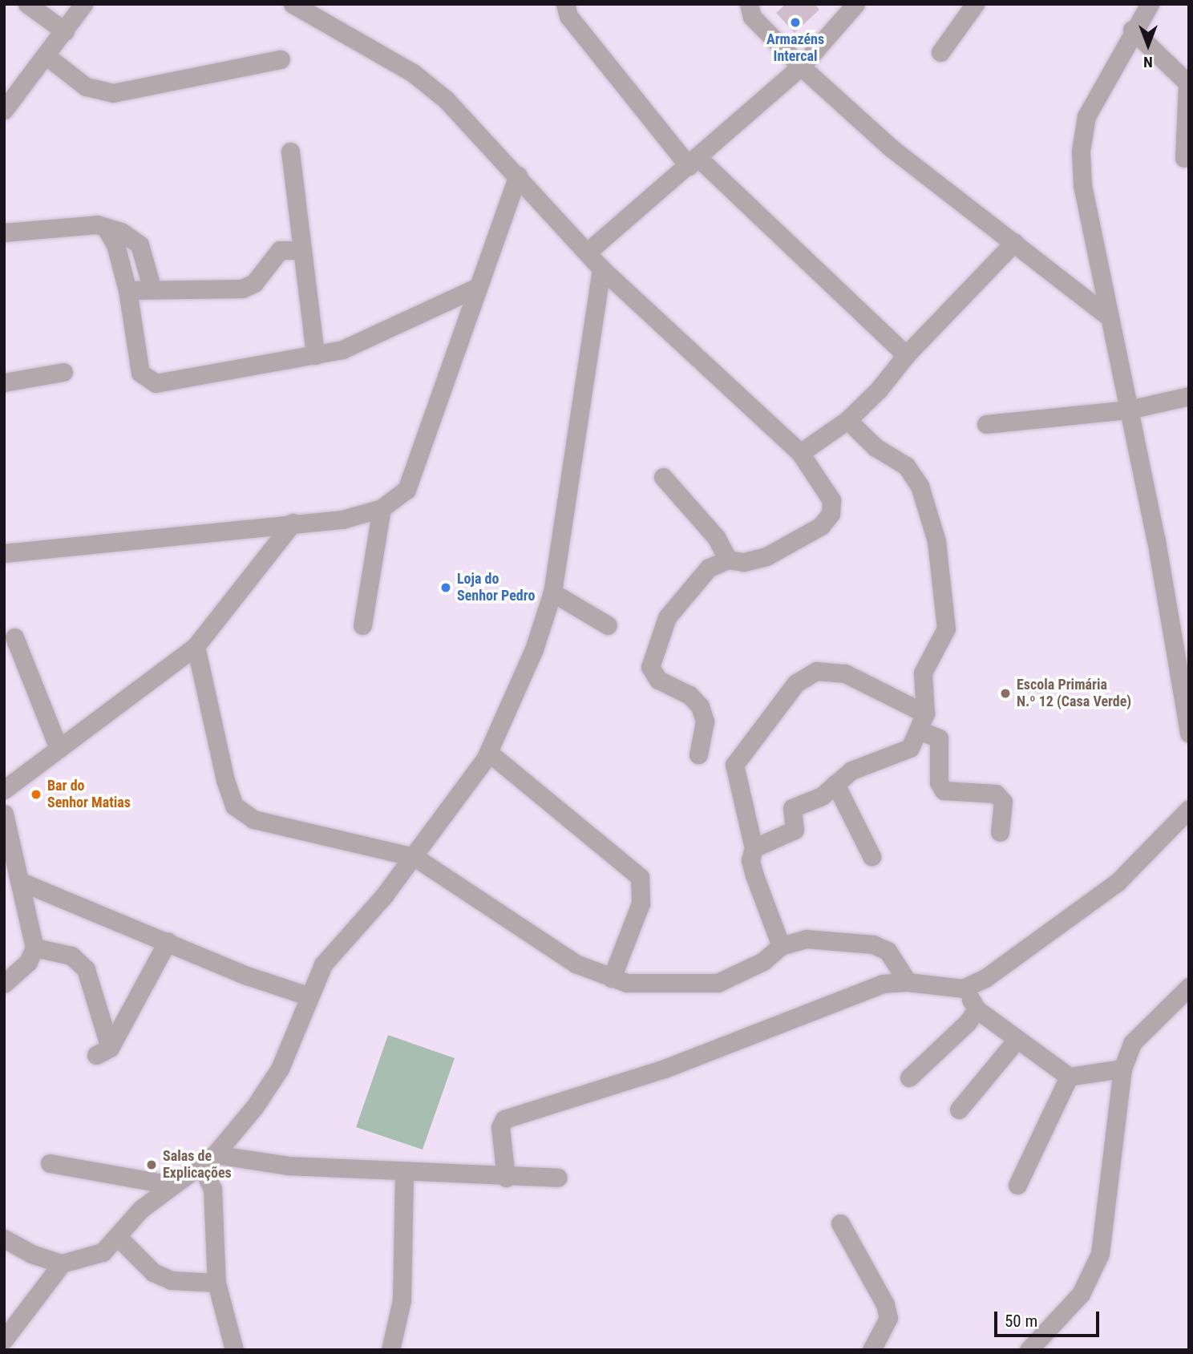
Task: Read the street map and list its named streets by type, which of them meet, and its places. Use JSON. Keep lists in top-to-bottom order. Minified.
{"places":["Armazéns Intercal","Loja do Senhor Pedro","Escola Primária N.º 12 (Casa Verde)","Bar do Senhor Matias","Salas de Explicações"],"scale_bar":"50 m","north":"bottom"}
